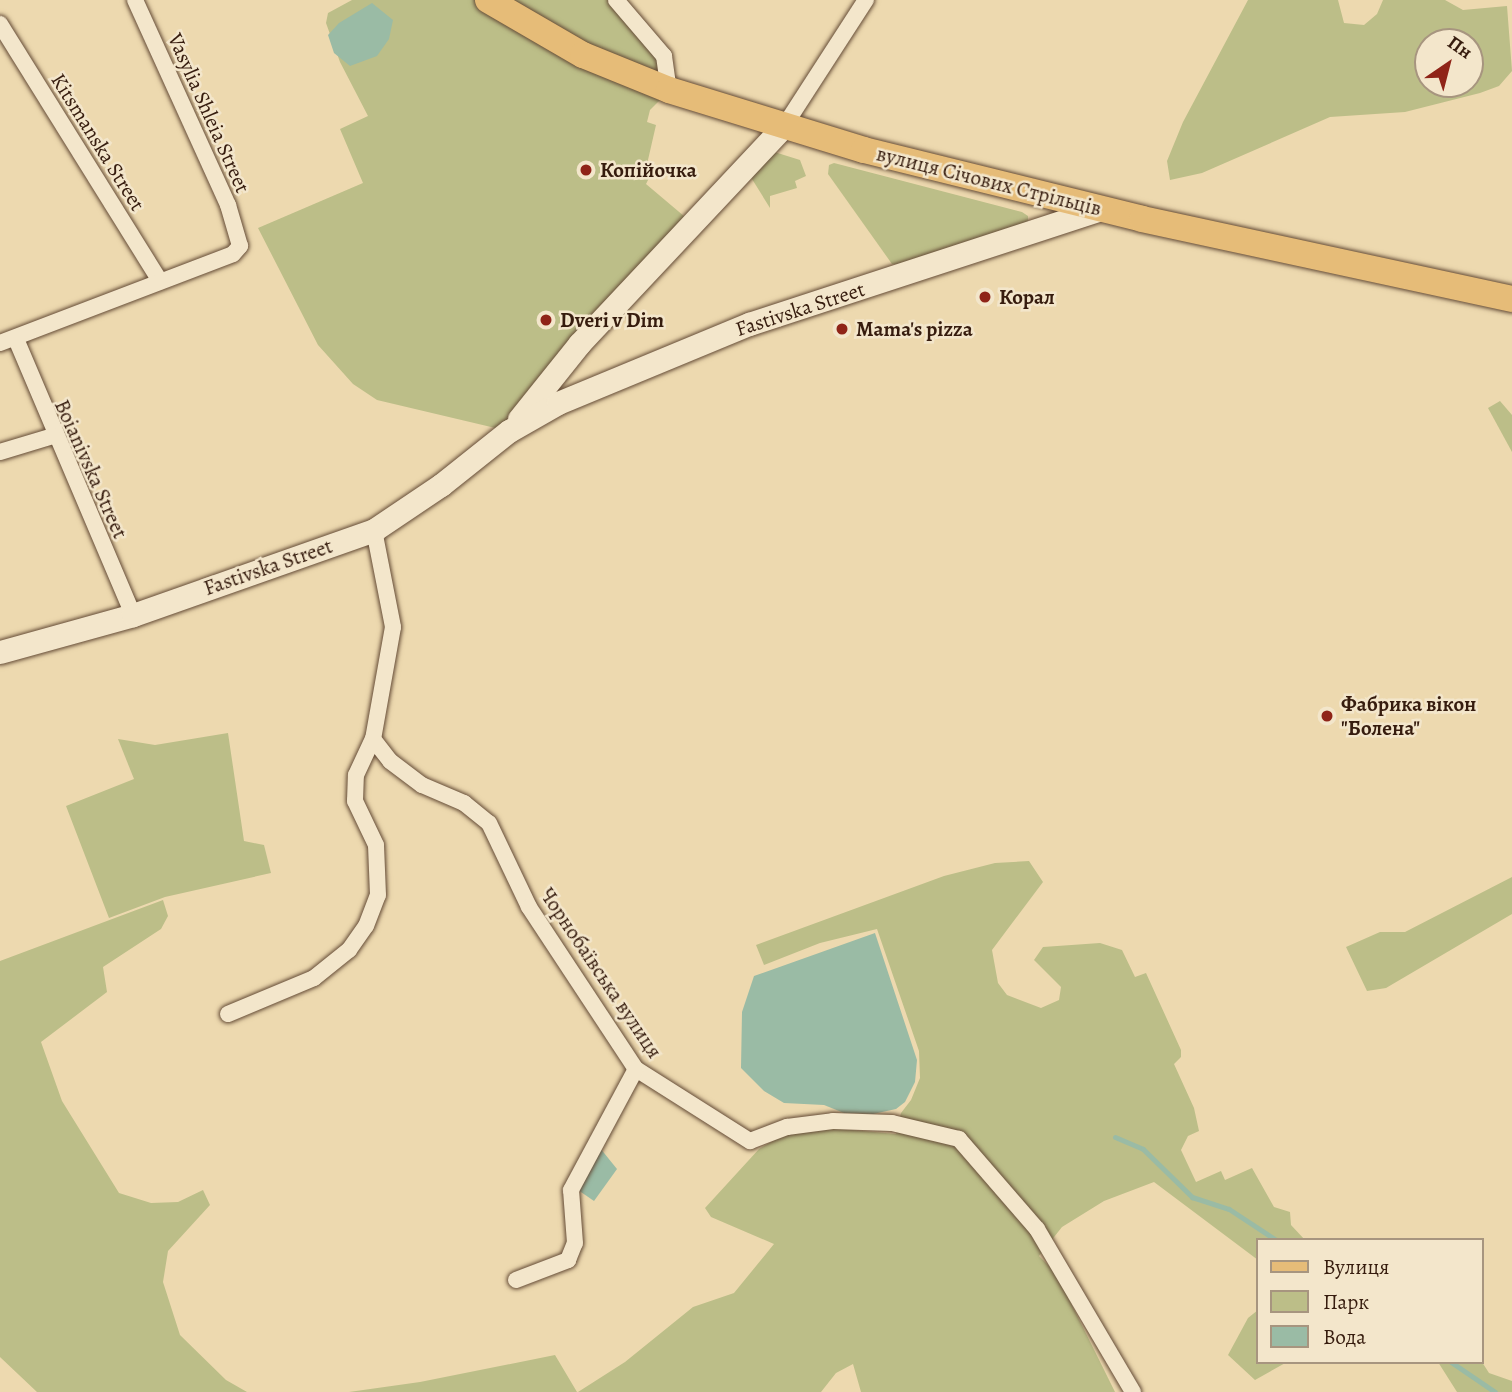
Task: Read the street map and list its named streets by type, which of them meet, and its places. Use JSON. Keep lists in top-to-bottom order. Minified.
{"streets":{"main road":["вулиця Січових Стрільців","Fastivska Street"],"street":["Vasylia Shleia Street","Kitsmanska Street","Boianivska Street","Чорнобаївська вулиця"]},"crossings":[["Vasylia Shleia Street","Kitsmanska Street"],["вулиця Січових Стрільців","Fastivska Street"],["Fastivska Street","Boianivska Street"]],"places":["Копійочка","Корал","Dveri v Dim","Mama's pizza","Фабрика вікон \"Болена\""],"legend":["Вулиця","Парк","Вода"],"north":"top right"}
